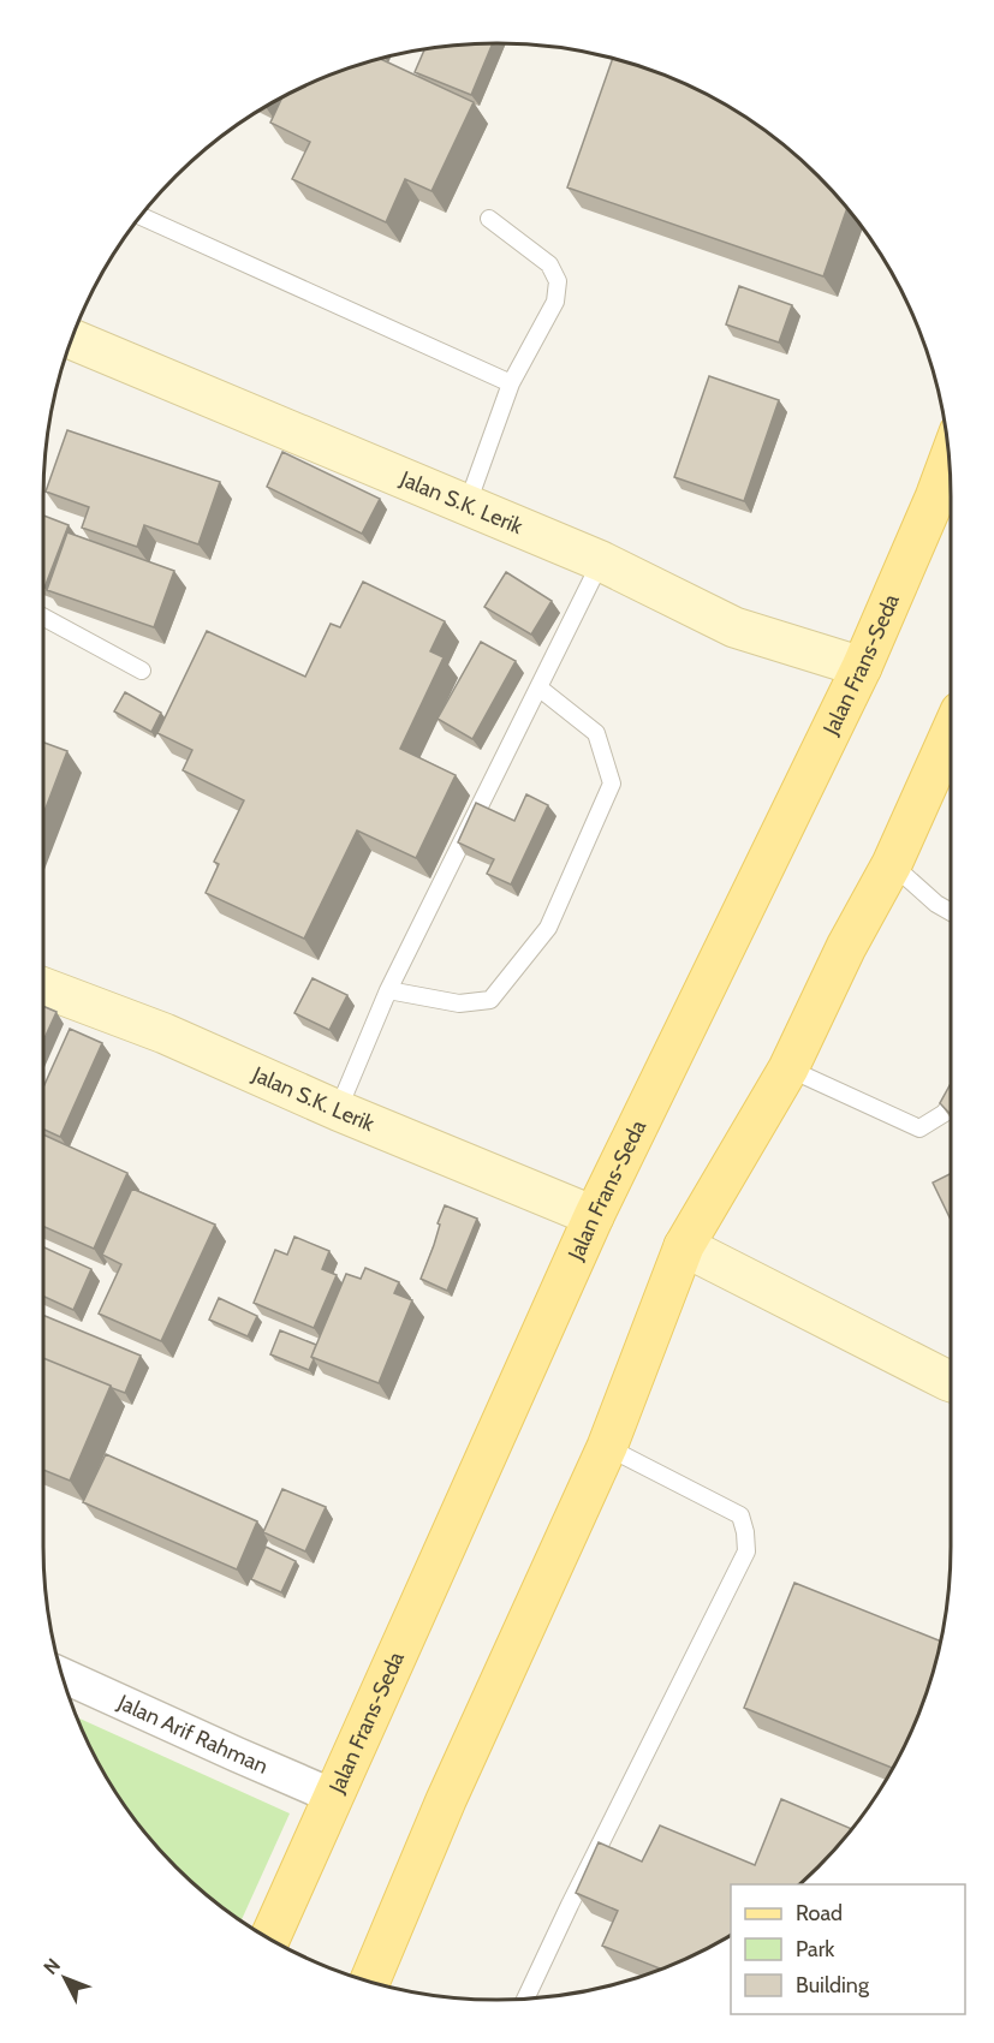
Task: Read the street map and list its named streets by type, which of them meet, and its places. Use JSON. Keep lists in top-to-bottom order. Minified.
{"streets":{"main road":["Jalan S.K. Lerik","Jalan Frans-Seda"],"street":["Jalan Arif Rahman"]},"crossings":[["Jalan S.K. Lerik","Jalan Frans-Seda"],["Jalan Frans-Seda","Jalan Arif Rahman"]],"legend":["Road","Park","Building"],"north":"top left"}
